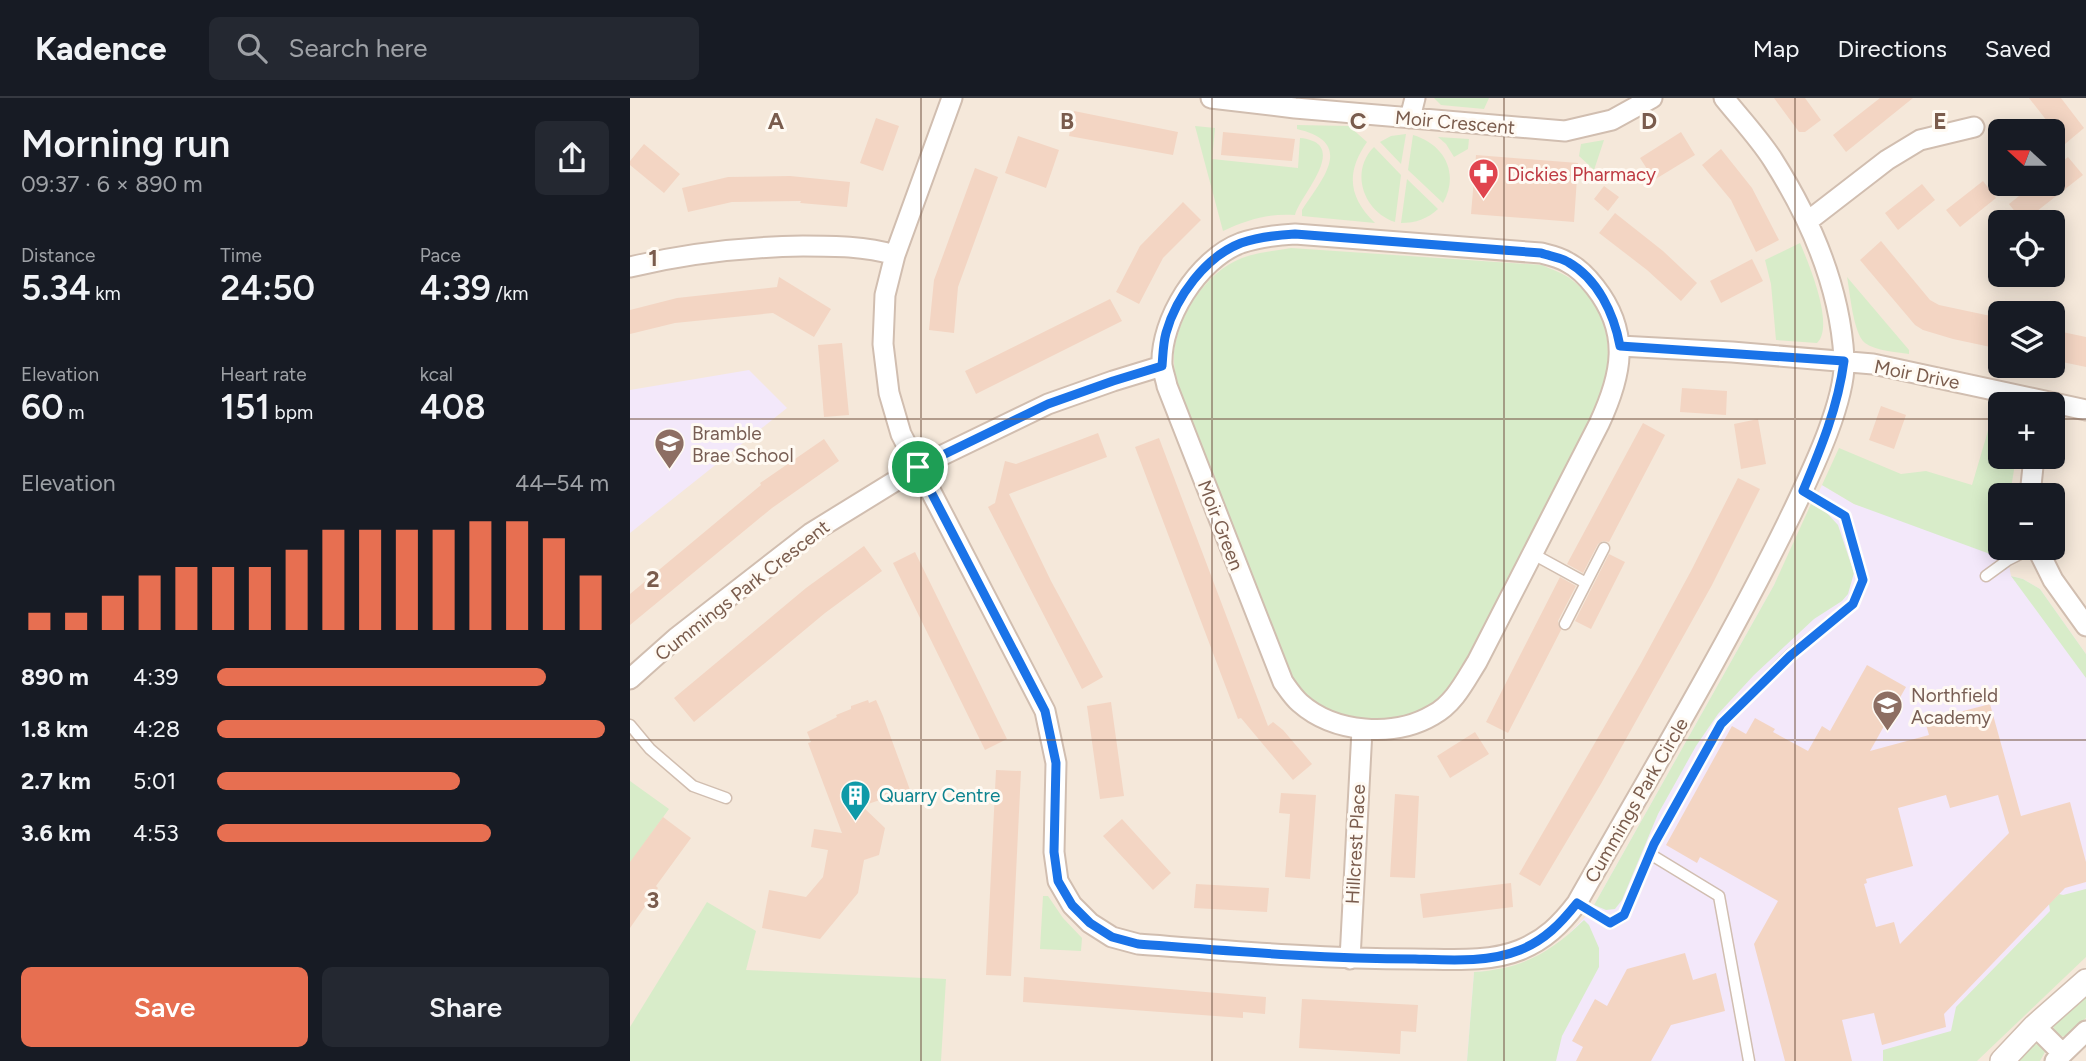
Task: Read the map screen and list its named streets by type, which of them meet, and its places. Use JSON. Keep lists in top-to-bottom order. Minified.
{"streets":{"street":["Moir Crescent","Moir Drive","Moir Green","Cummings Park Crescent","Cummings Park Circle","Hillcrest Place"]},"crossings":[["Moir Drive","Moir Green"],["Moir Drive","Cummings Park Circle"],["Moir Green","Cummings Park Crescent"],["Moir Green","Hillcrest Place"],["Cummings Park Crescent","Cummings Park Circle"],["Cummings Park Circle","Hillcrest Place"]],"places":{"pharmacy":["Dickies Pharmacy"],"school or university":["Bramble Brae School","Northfield Academy"],"building":["Quarry Centre"]},"north":"left","page":{"header":"Kadence","search":"Search here","nav":["Map","Directions","Saved"],"heading":["Morning run","09:37 · 6 × 890 m"],"map_buttons":["+","−"],"stats":[["Distance","5.34 km"],["Time","24:50"],["Pace","4:39 /km"],["Elevation","60 m"],["Heart rate","151 bpm"],["kcal","408"]],"chart":["Elevation","44–54 m"],"list":[{"name":"890 m","note":"4:39"},{"name":"1.8 km","note":"4:28"},{"name":"2.7 km","note":"5:01"},{"name":"3.6 km","note":"4:53"}],"buttons":["Save","Share"]},"grid":{"columns":["A","B","C","D","E"],"rows":["1","2","3"]}}
